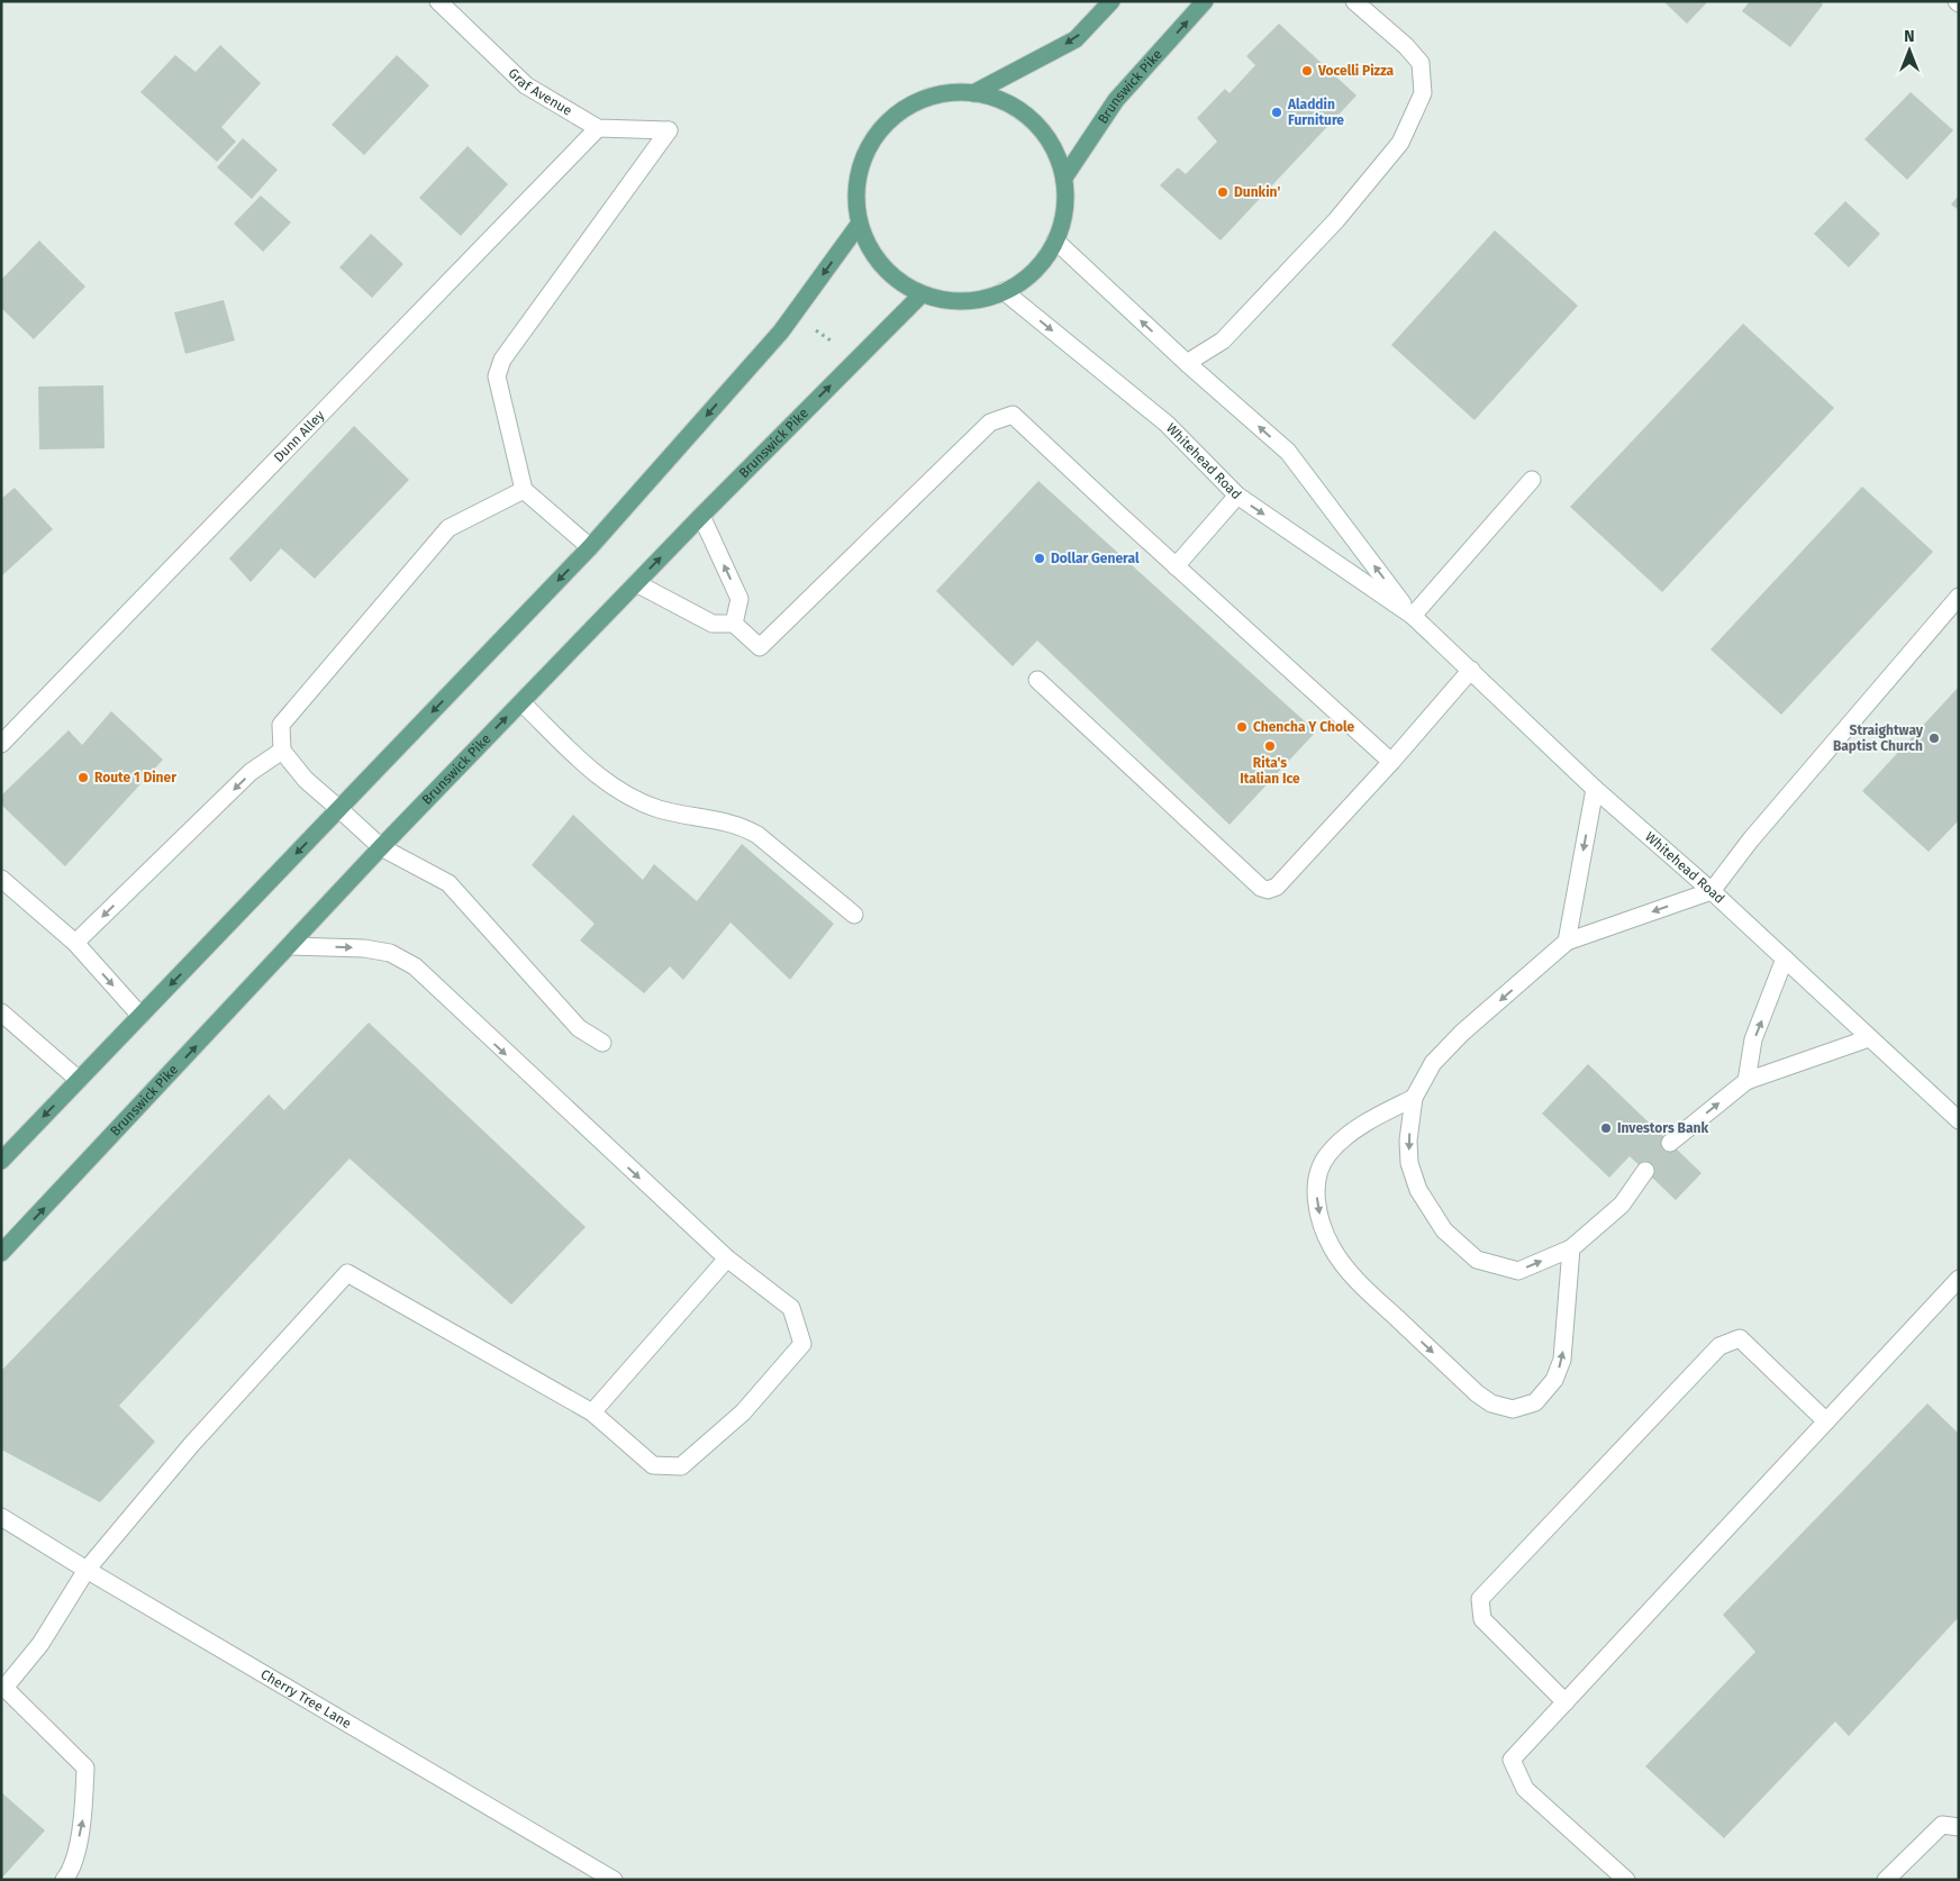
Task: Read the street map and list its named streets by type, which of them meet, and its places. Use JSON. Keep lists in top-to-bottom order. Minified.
{"streets":{"main road":["Brunswick Pike","Graf Avenue","Dunn Alley","Whitehead Road","Cherry Tree Lane"]},"crossings":[["Graf Avenue","Dunn Alley"]],"places":["Vocelli Pizza","Aladdin Furniture","Dunkin'","Dollar General","Chencha Y Chole","Straightway Baptist Church","Rita's Italian Ice","Route 1 Diner","Investors Bank"],"north":"top"}
